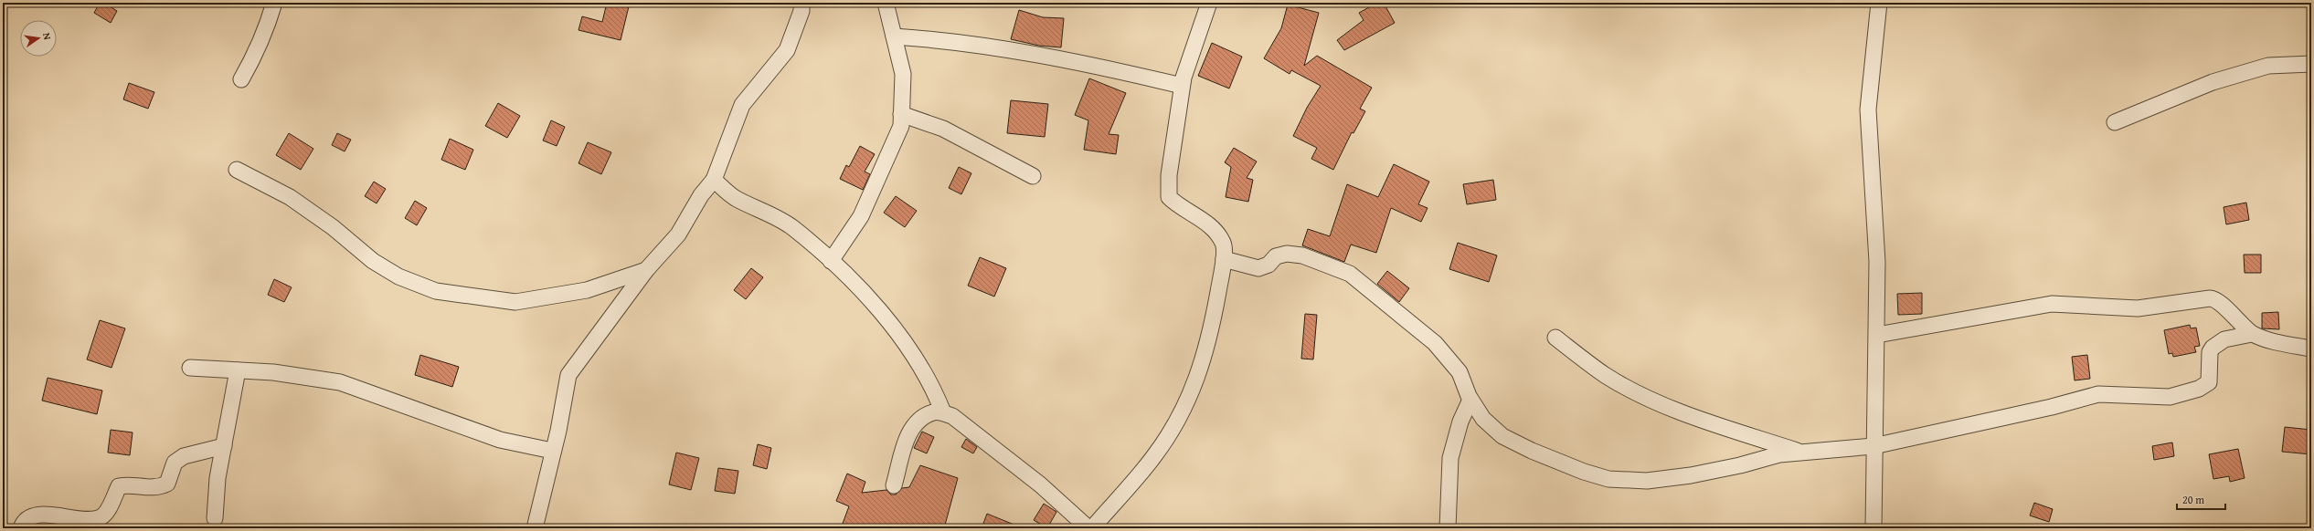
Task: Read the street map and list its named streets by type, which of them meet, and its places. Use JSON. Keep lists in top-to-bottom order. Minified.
{"scale_bar":"20 m","north":"right"}
